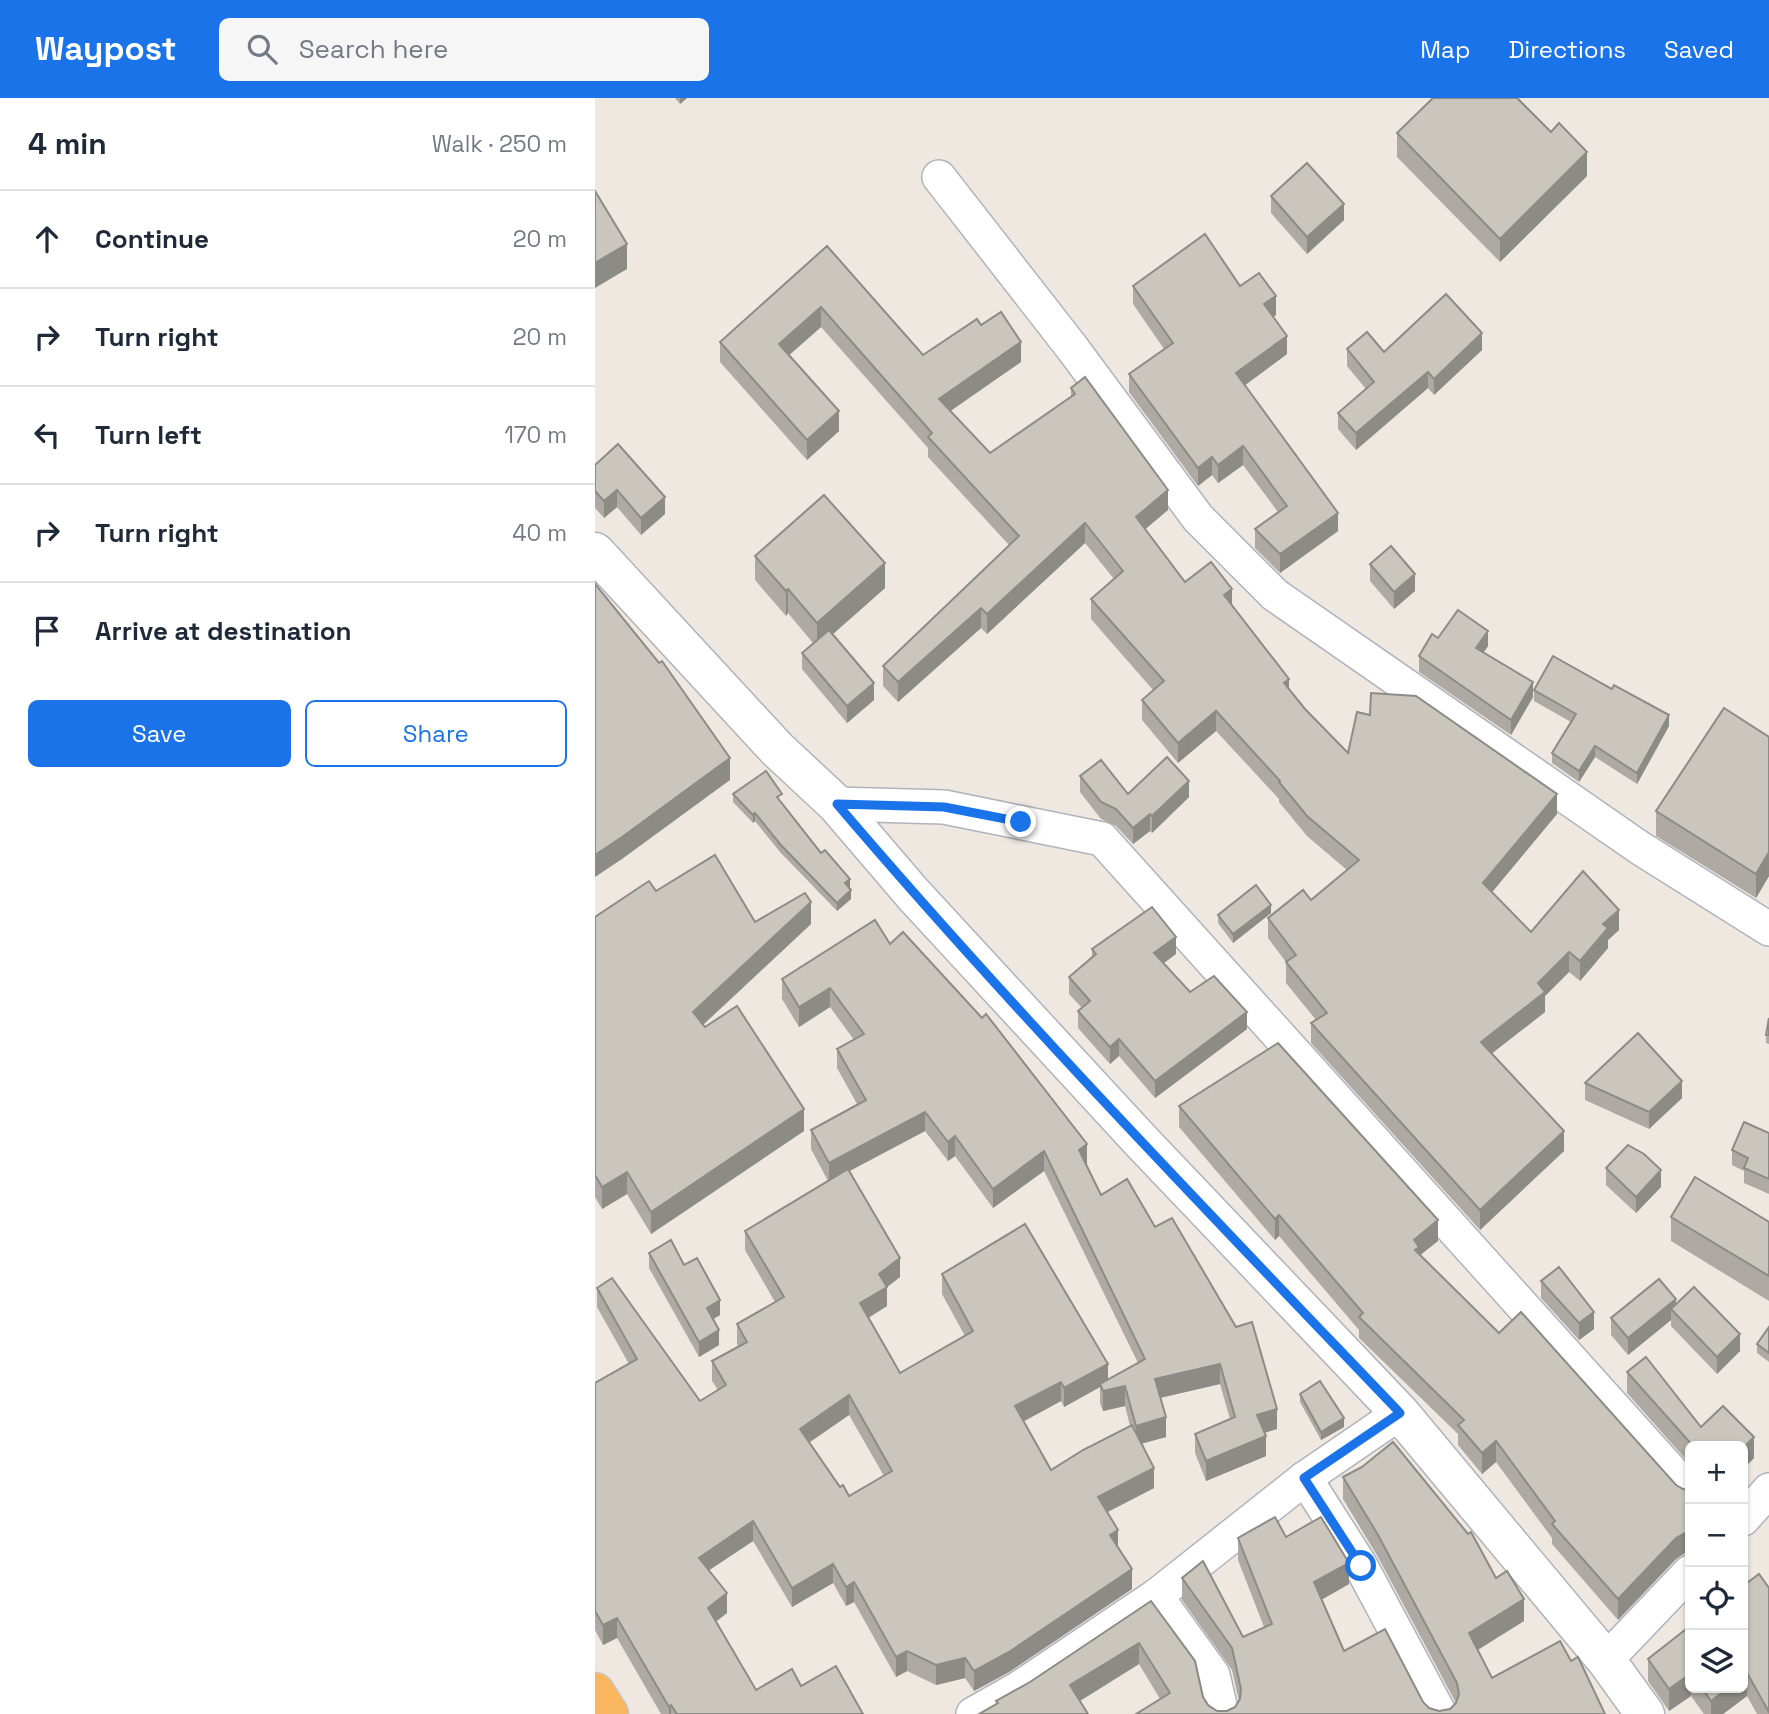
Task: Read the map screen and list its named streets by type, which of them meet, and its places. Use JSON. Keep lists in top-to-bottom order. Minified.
{"page":{"header":"Waypost","search":"Search here","nav":["Map","Directions","Saved"],"heading":["4 min","Walk · 250 m"],"list":[["Continue","20 m"],["Turn right","20 m"],["Turn left","170 m"],["Turn right","40 m"],"Arrive at destination"],"buttons":["Save","Share"],"map_buttons":["+","−"]}}
